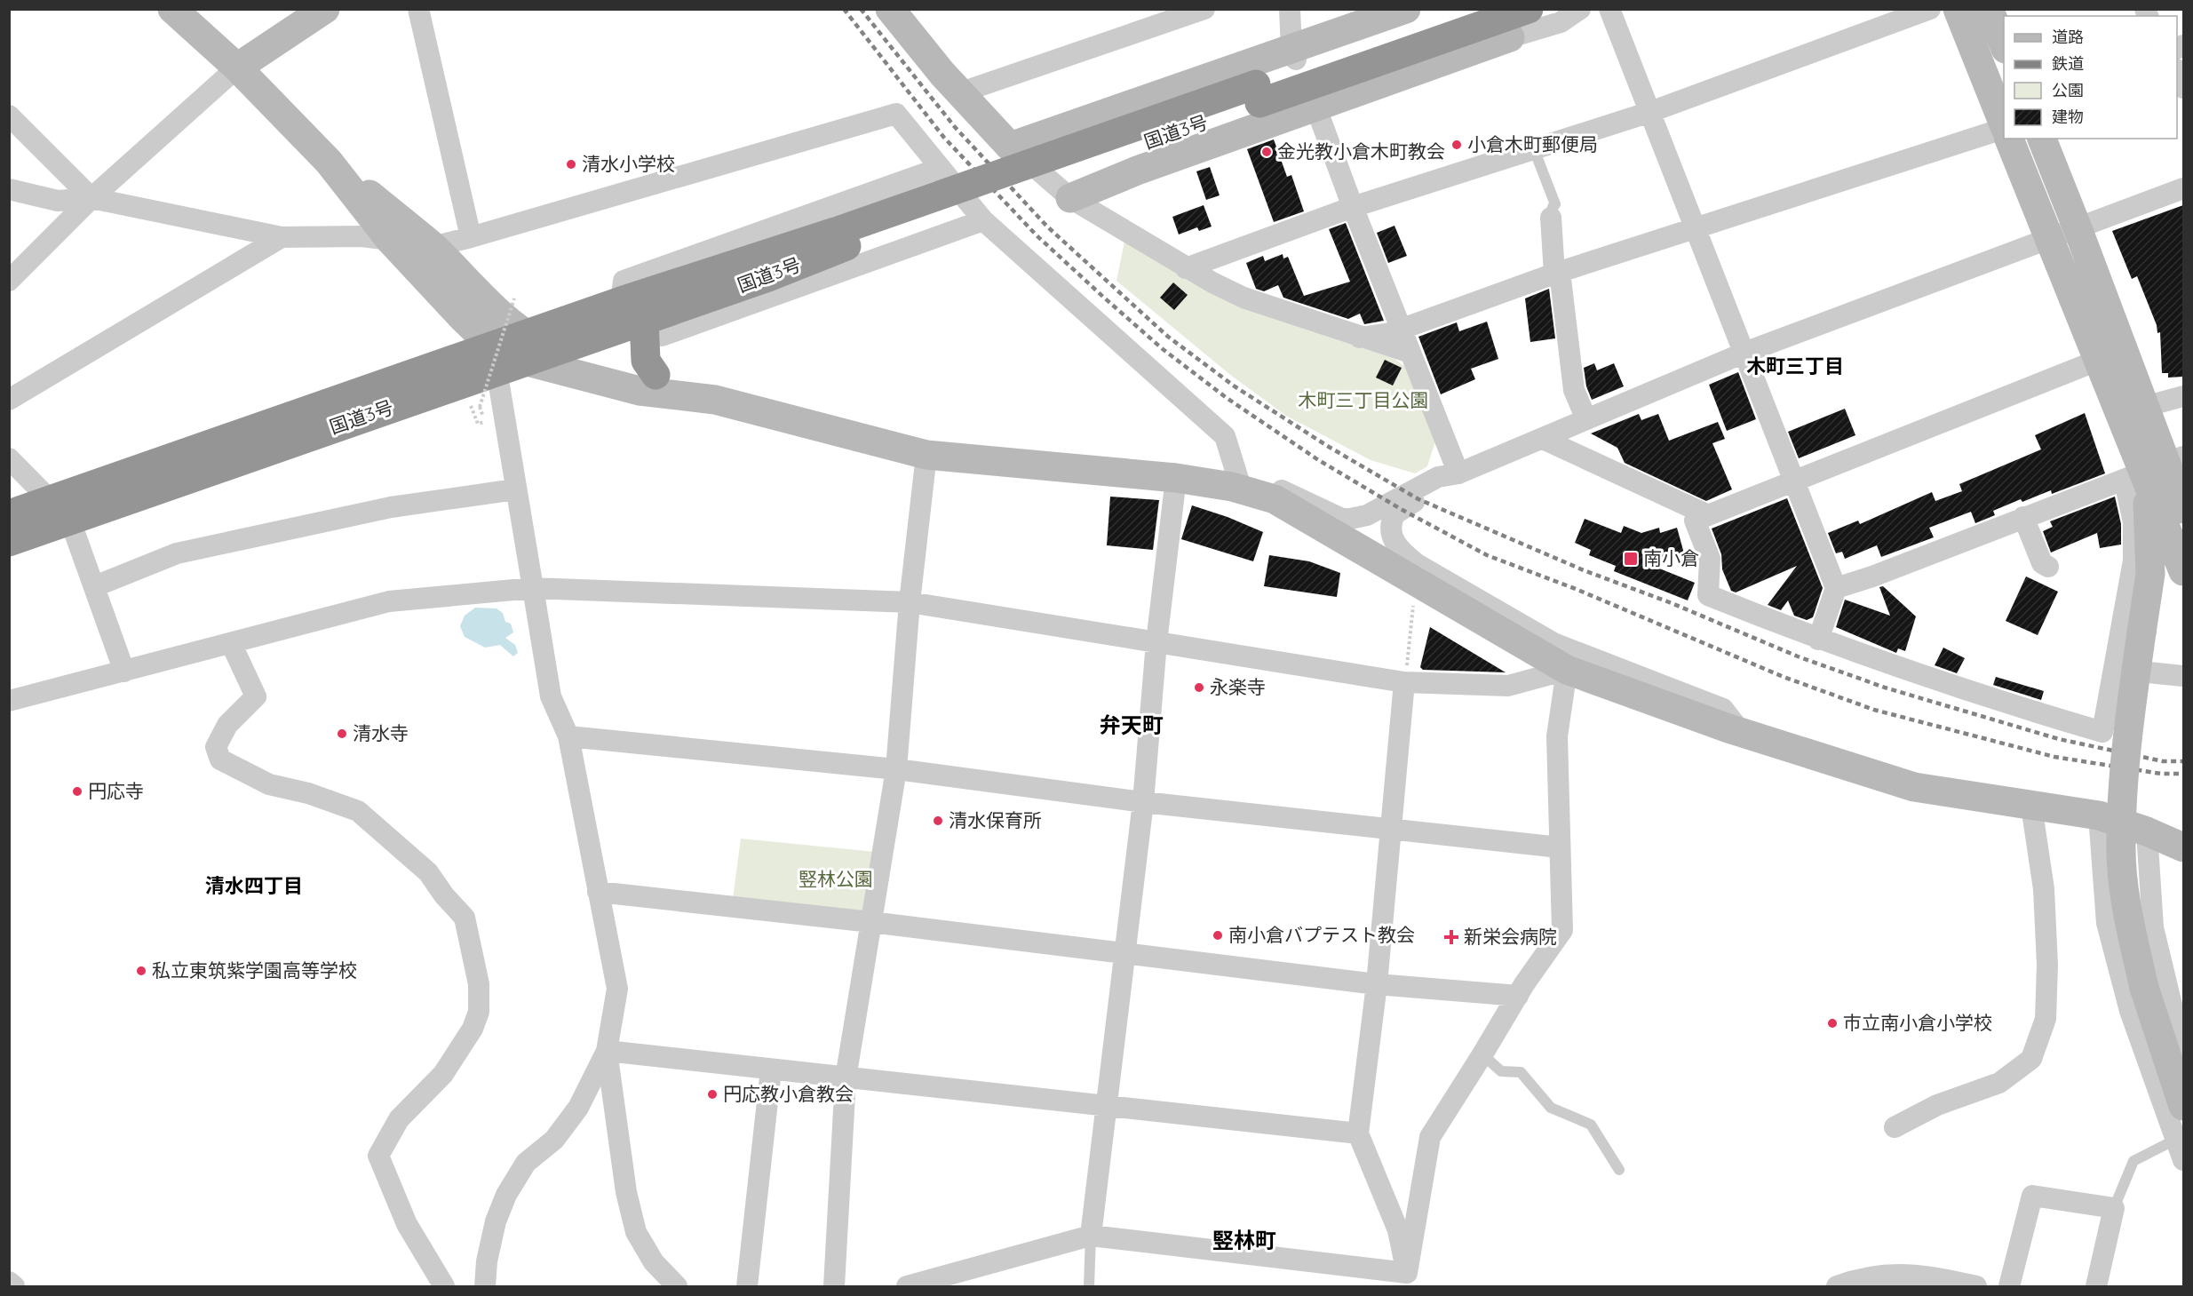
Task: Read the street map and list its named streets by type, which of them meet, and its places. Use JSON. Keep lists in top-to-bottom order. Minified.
{"streets":{"highway":["国道3号"]},"districts":["木町三丁目","弁天町","清水四丁目","竪林町"],"parks":["木町三丁目公園","竪林公園"],"places":{"other":["小倉木町郵便局","金光教小倉木町教会","清水小学校","永楽寺","清水寺","円応寺","清水保育所","南小倉バプテスト教会","私立東筑紫学園高等学校","市立南小倉小学校","円応教小倉教会"],"transit":["南小倉"],"health":["新栄会病院"]},"legend":["道路","鉄道","公園","建物"]}
